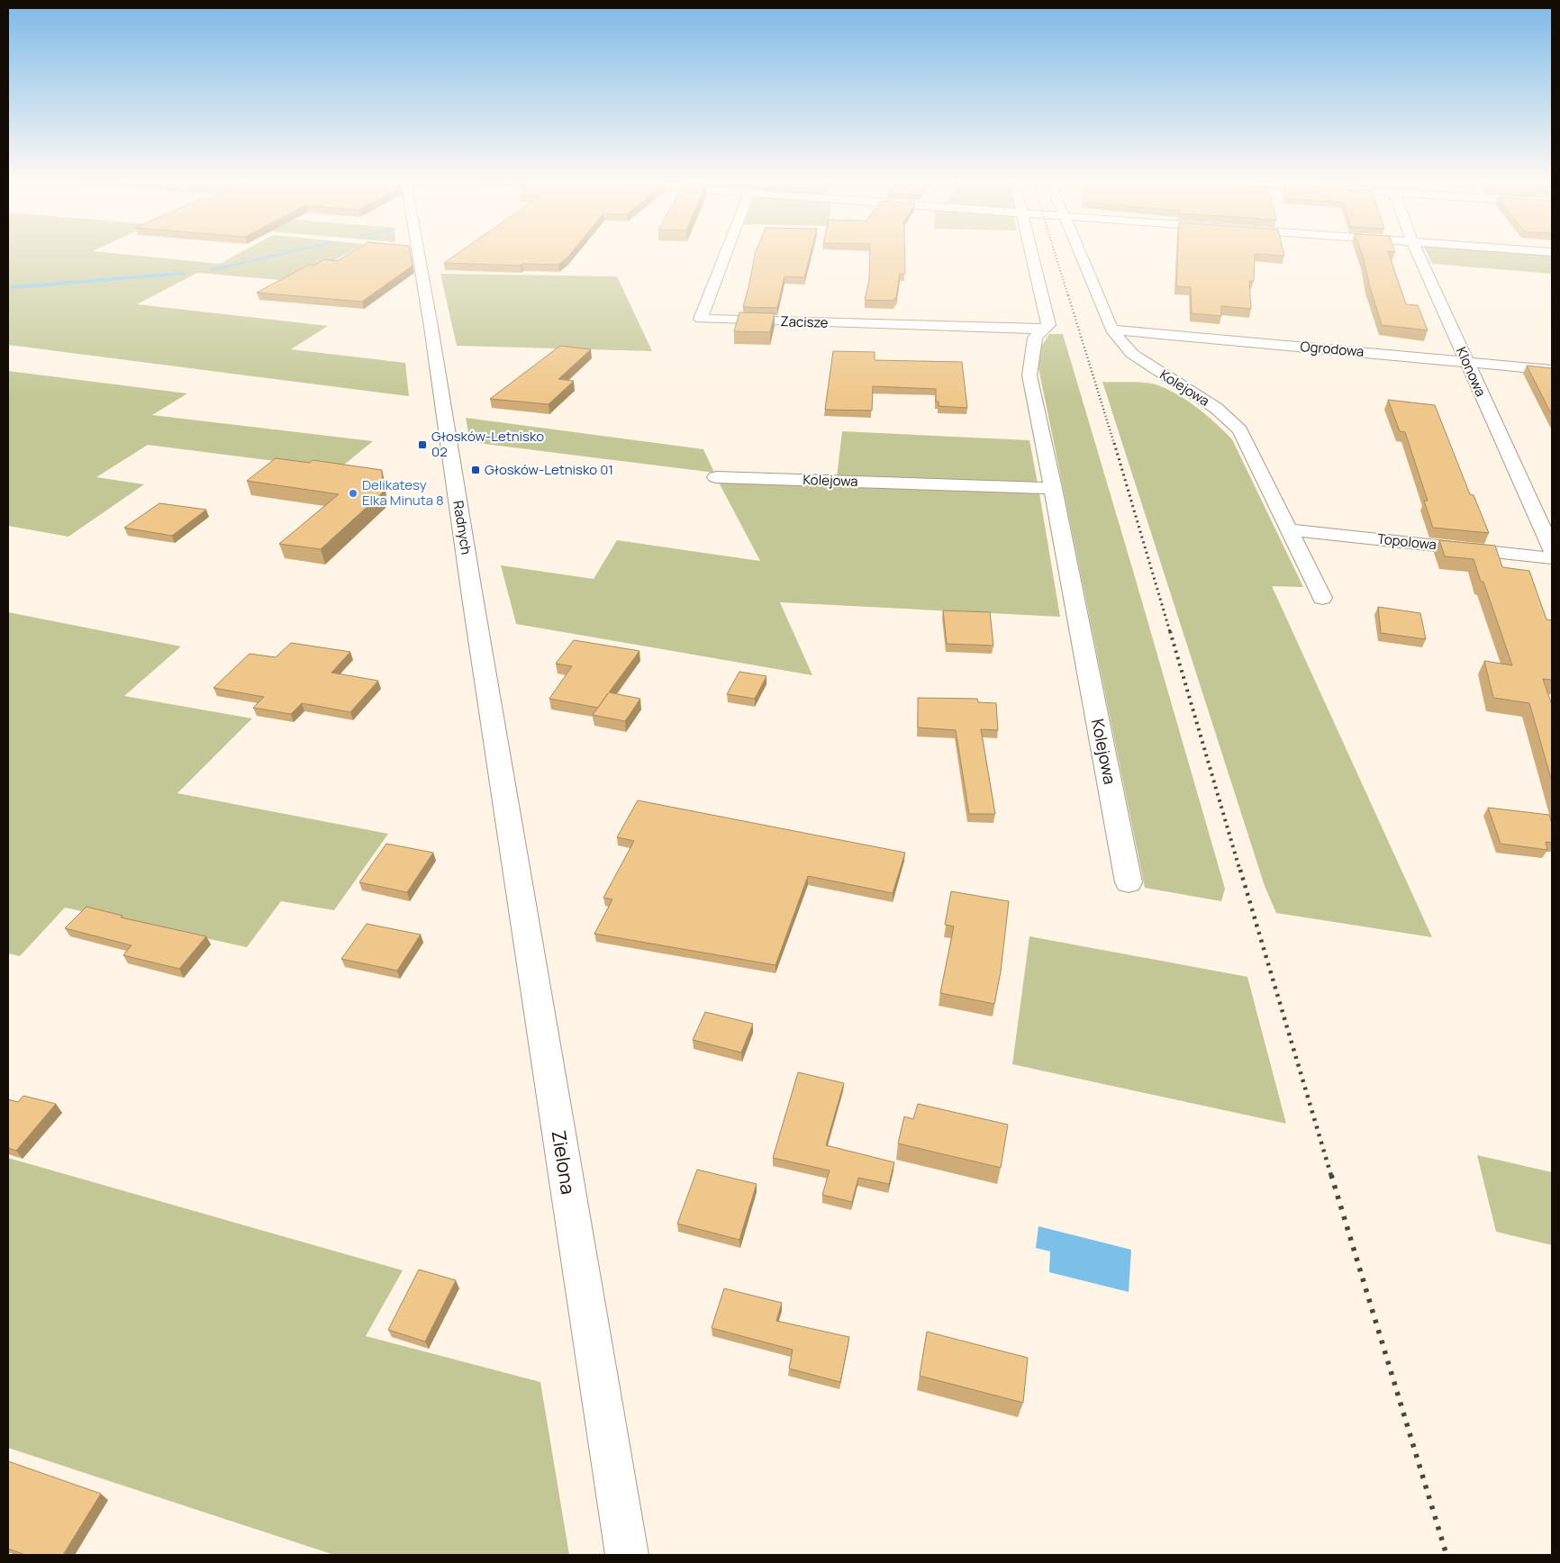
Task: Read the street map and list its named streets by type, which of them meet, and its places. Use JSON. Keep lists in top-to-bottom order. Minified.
{"streets":{"street":["Zacisze","Ogrodowa","Klonowa","Kolejowa","Radnych","Topolowa","Zielona"]},"crossings":[["Zacisze","Kolejowa"],["Ogrodowa","Klonowa"],["Ogrodowa","Kolejowa"],["Kolejowa","Topolowa"],["Radnych","Zielona"]],"places":{"transit":["Głosków-Letnisko 02","Głosków-Letnisko 01"],"other":["Delikatesy Elka Minuta 8"]}}
